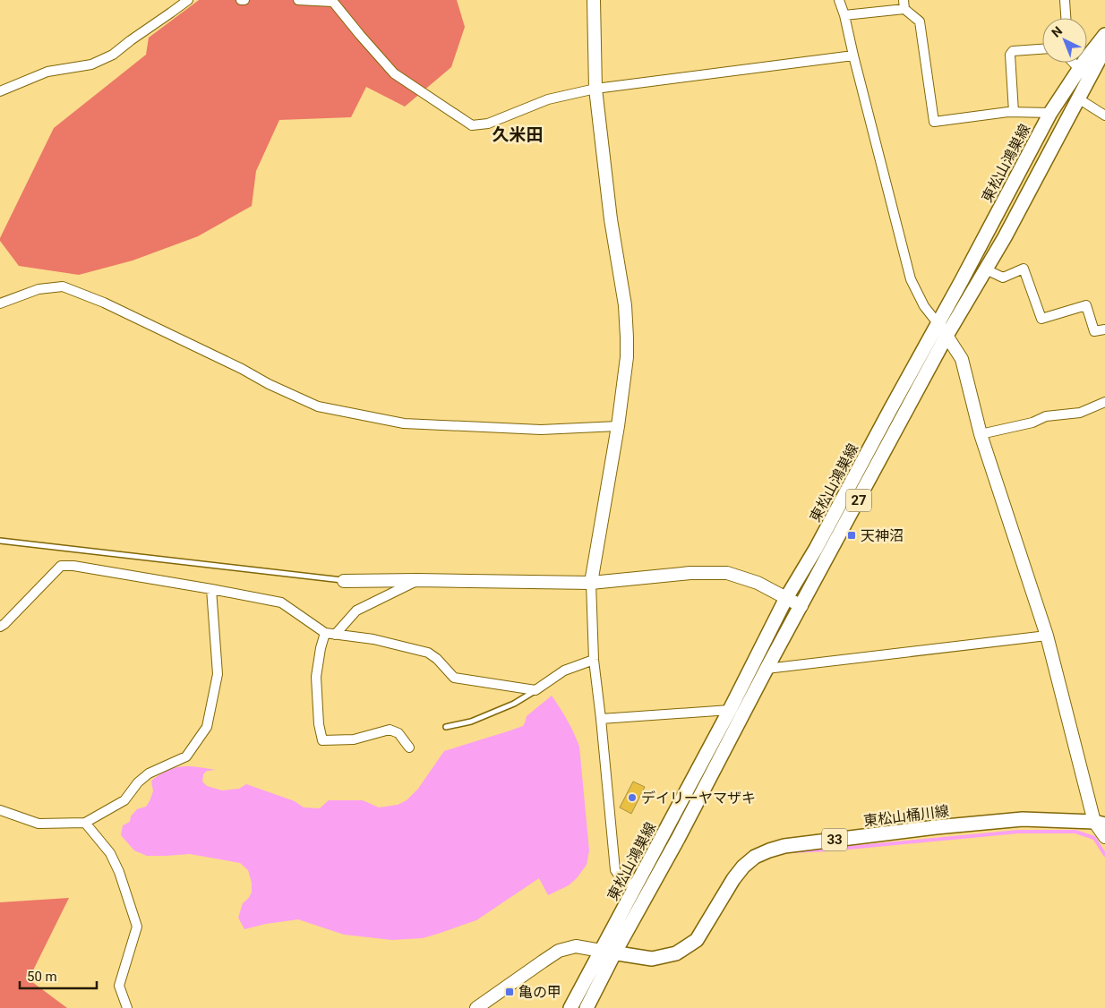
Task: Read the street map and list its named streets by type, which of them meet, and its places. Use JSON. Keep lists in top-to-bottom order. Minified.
{"streets":{"main road":["東松山鴻巣線","27","東松山桶川線","33"]},"crossings":[["東松山鴻巣線","27"],["東松山鴻巣線","東松山桶川線"],["27","東松山桶川線"]],"districts":["久米田"],"places":{"transit":["天神沼","亀の甲"],"other":["デイリーヤマザキ"]},"scale_bar":"50 m","north":"top left"}
